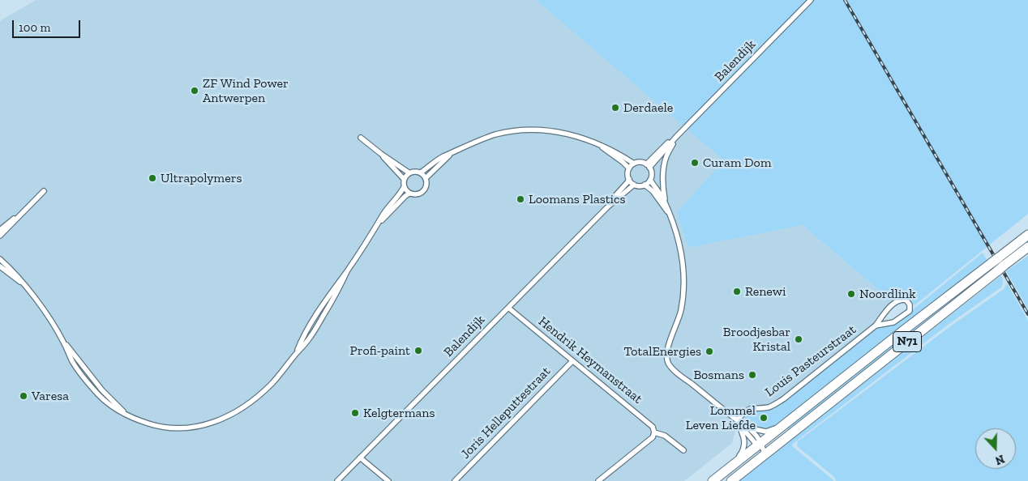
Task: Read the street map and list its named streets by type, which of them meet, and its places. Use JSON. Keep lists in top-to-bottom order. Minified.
{"streets":{"highway":["N71"],"street":["Balendijk","Hendrik Heymanstraat","Louis Pasteurstraat","Joris Helleputtestraat"]},"crossings":[["Balendijk","Hendrik Heymanstraat"],["Hendrik Heymanstraat","Joris Helleputtestraat"]],"places":["ZF Wind Power Antwerpen","Derdaele","Curam Dom","Ultrapolymers","Loomans Plastics","Renewi","Noordlink","Broodjesbar Kristal","Profi-paint","TotalEnergies","Bosmans","Varesa","Kelgtermans","Lommel Leven Liefde"],"scale_bar":"100 m","north":"bottom"}
